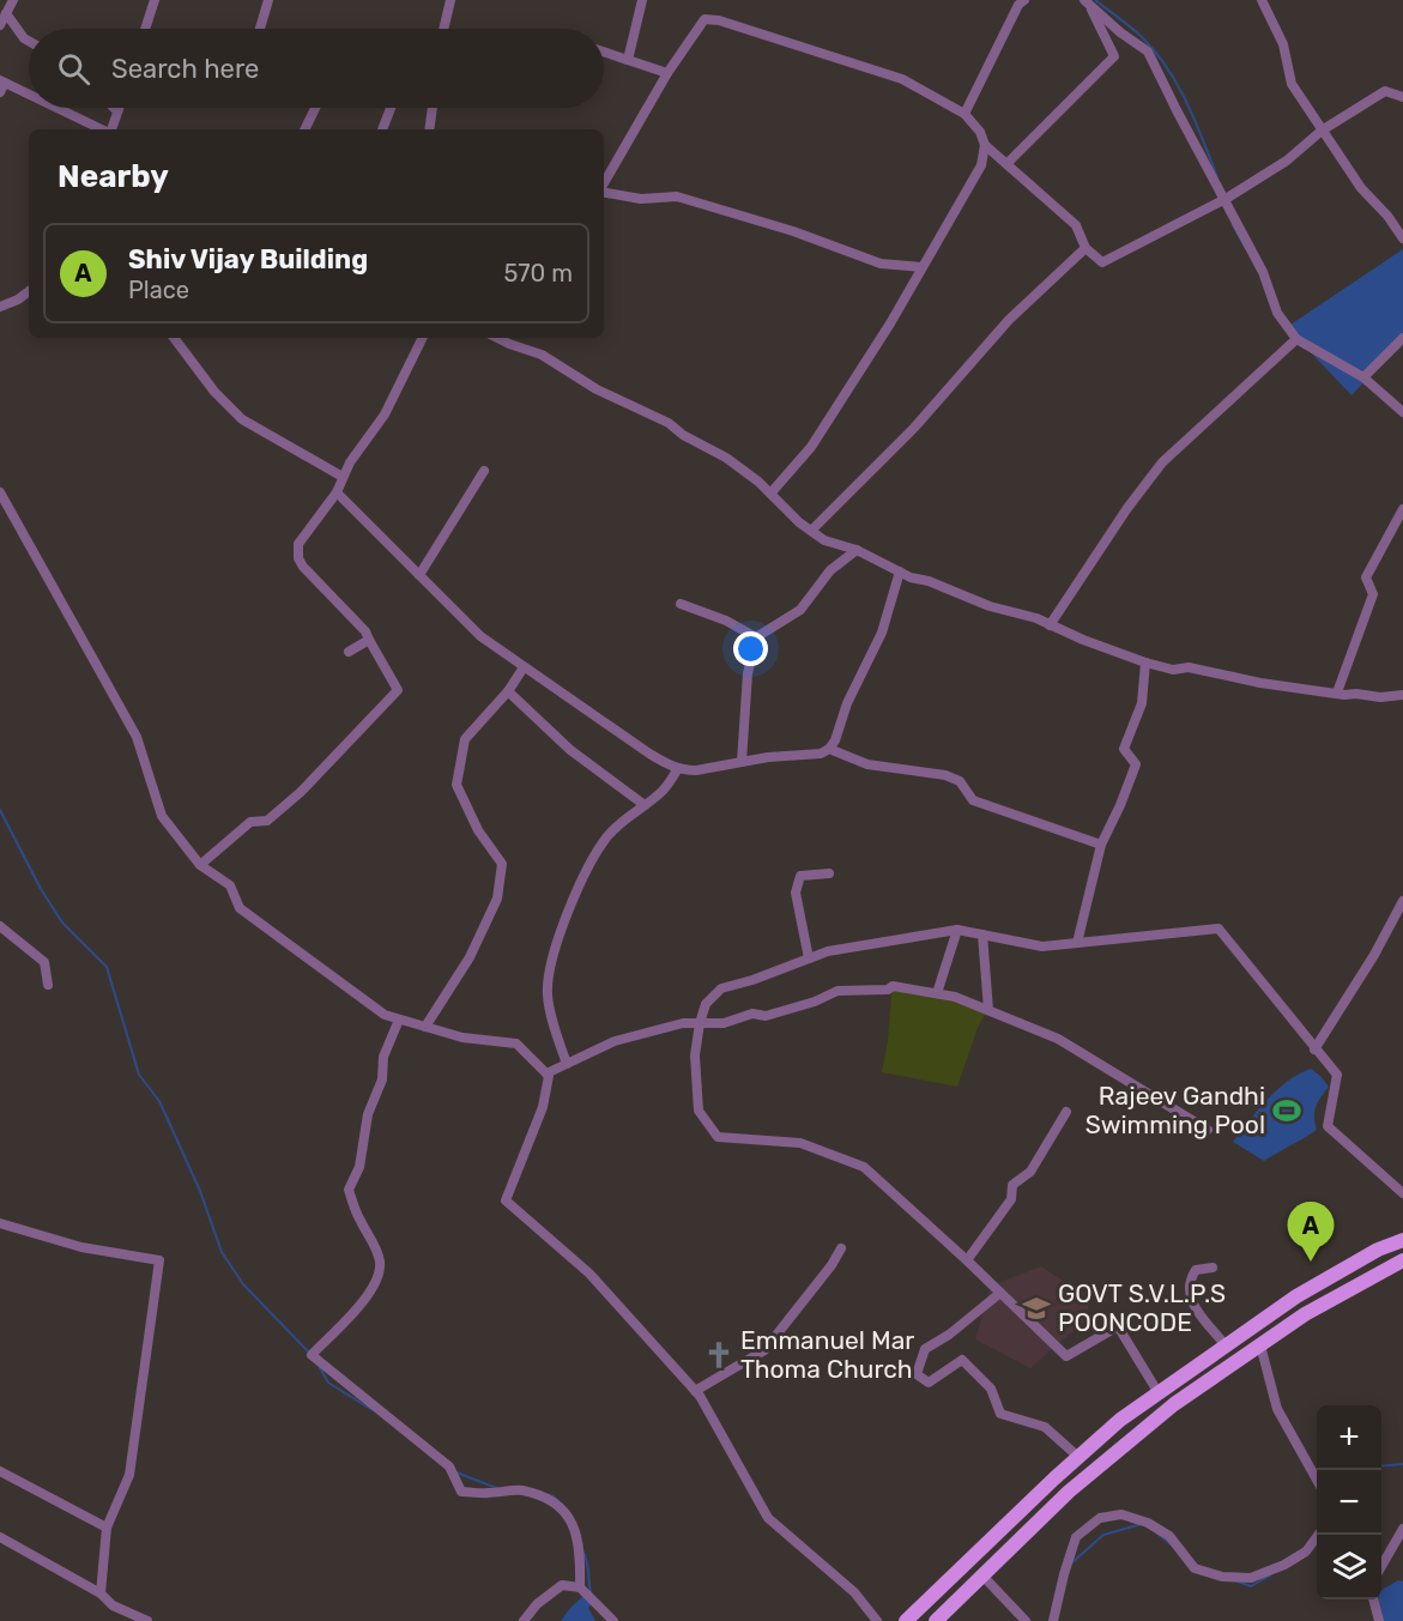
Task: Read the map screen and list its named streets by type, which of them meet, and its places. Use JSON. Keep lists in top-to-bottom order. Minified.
{"places":{"sports":["Rajeev Gandhi Swimming Pool"],"school or university":["GOVT S.V.L.P.S POONCODE"],"church":["Emmanuel Mar Thoma Church"]},"page":{"search":"Search here","heading":"Nearby","list":[{"mark":"A","name":"Shiv Vijay Building","note":"Place","value":"570 m"}],"pins":"A","map_buttons":["+","−"]}}
